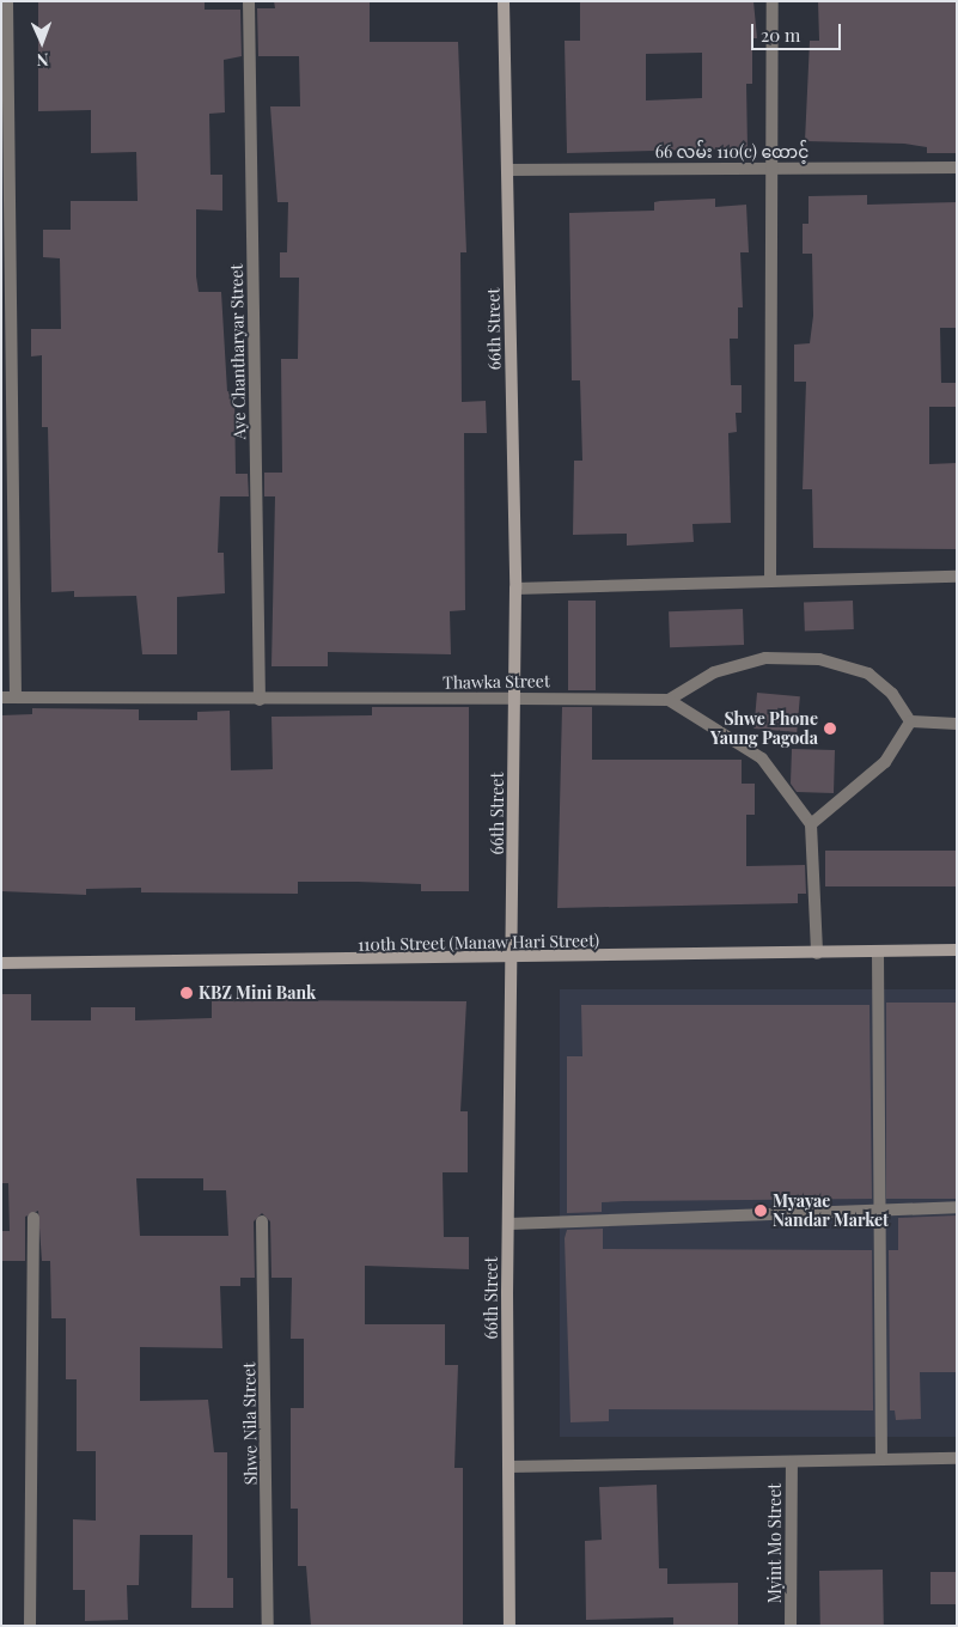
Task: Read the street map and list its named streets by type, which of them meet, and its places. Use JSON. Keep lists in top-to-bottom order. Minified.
{"streets":{"street":["66 လမ်း 110(c) ထောင့်","66th Street","Aye Chantharyar Street","Thawka Street","110th Street (Manaw Hari Street)","Shwe Nila Street","Myint Mo Street"]},"crossings":[["66 လမ်း 110(c) ထောင့်","66th Street"],["66th Street","Thawka Street"],["66th Street","110th Street (Manaw Hari Street)"],["Aye Chantharyar Street","Thawka Street"]],"places":["Shwe Phone Yaung Pagoda","KBZ Mini Bank","Myayae Nandar Market"],"scale_bar":"20 m","north":"bottom"}
